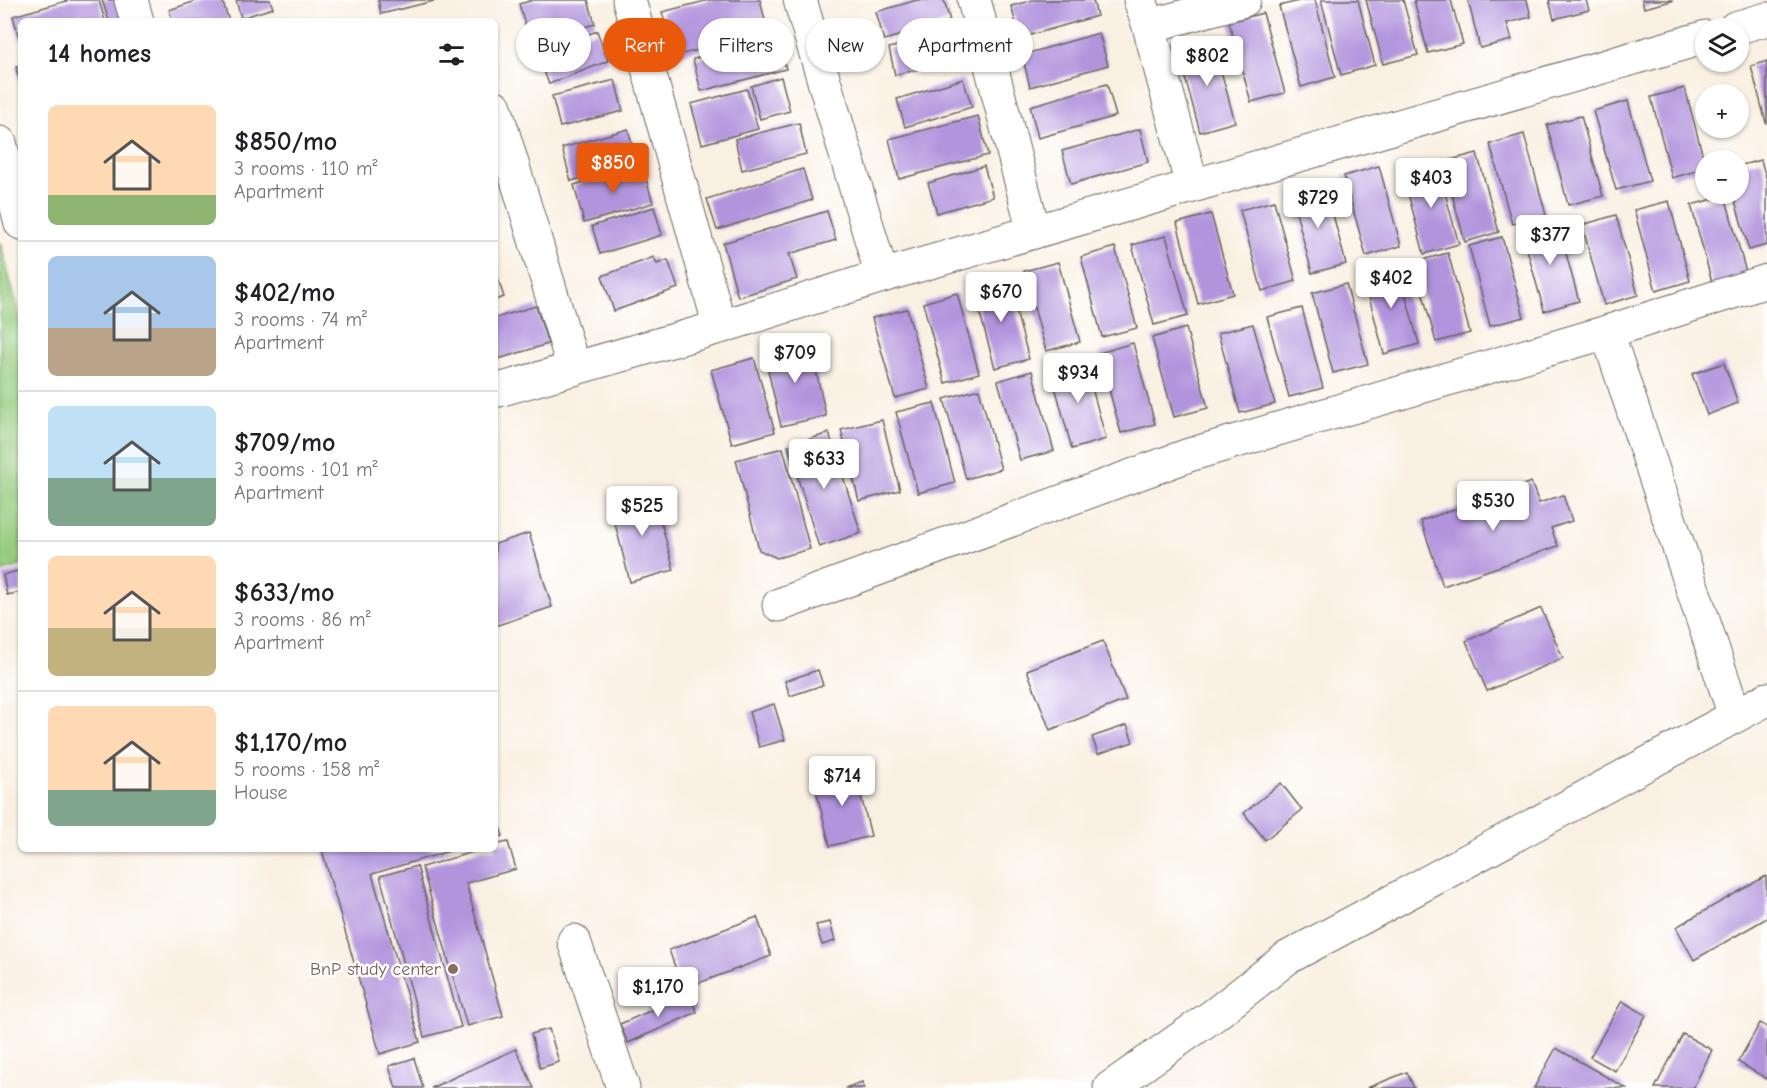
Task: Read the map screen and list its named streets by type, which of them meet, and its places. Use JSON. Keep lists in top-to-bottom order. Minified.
{"places":["BnP study center"],"page":{"map_buttons":["+","−"],"chip":["Buy","Rent","Filters","New","Apartment"],"heading":"14 homes","price":["$802","$850","$403","$729","$377","$402","$670","$709","$934","$633","$530","$525","$714","$1,170"],"list":[{"name":"$850/mo","note":"3 rooms · 110 m² · Apartment"},{"name":"$402/mo","note":"3 rooms · 74 m² · Apartment"},{"name":"$709/mo","note":"3 rooms · 101 m² · Apartment"},{"name":"$633/mo","note":"3 rooms · 86 m² · Apartment"},{"name":"$1,170/mo","note":"5 rooms · 158 m² · House"}]}}
